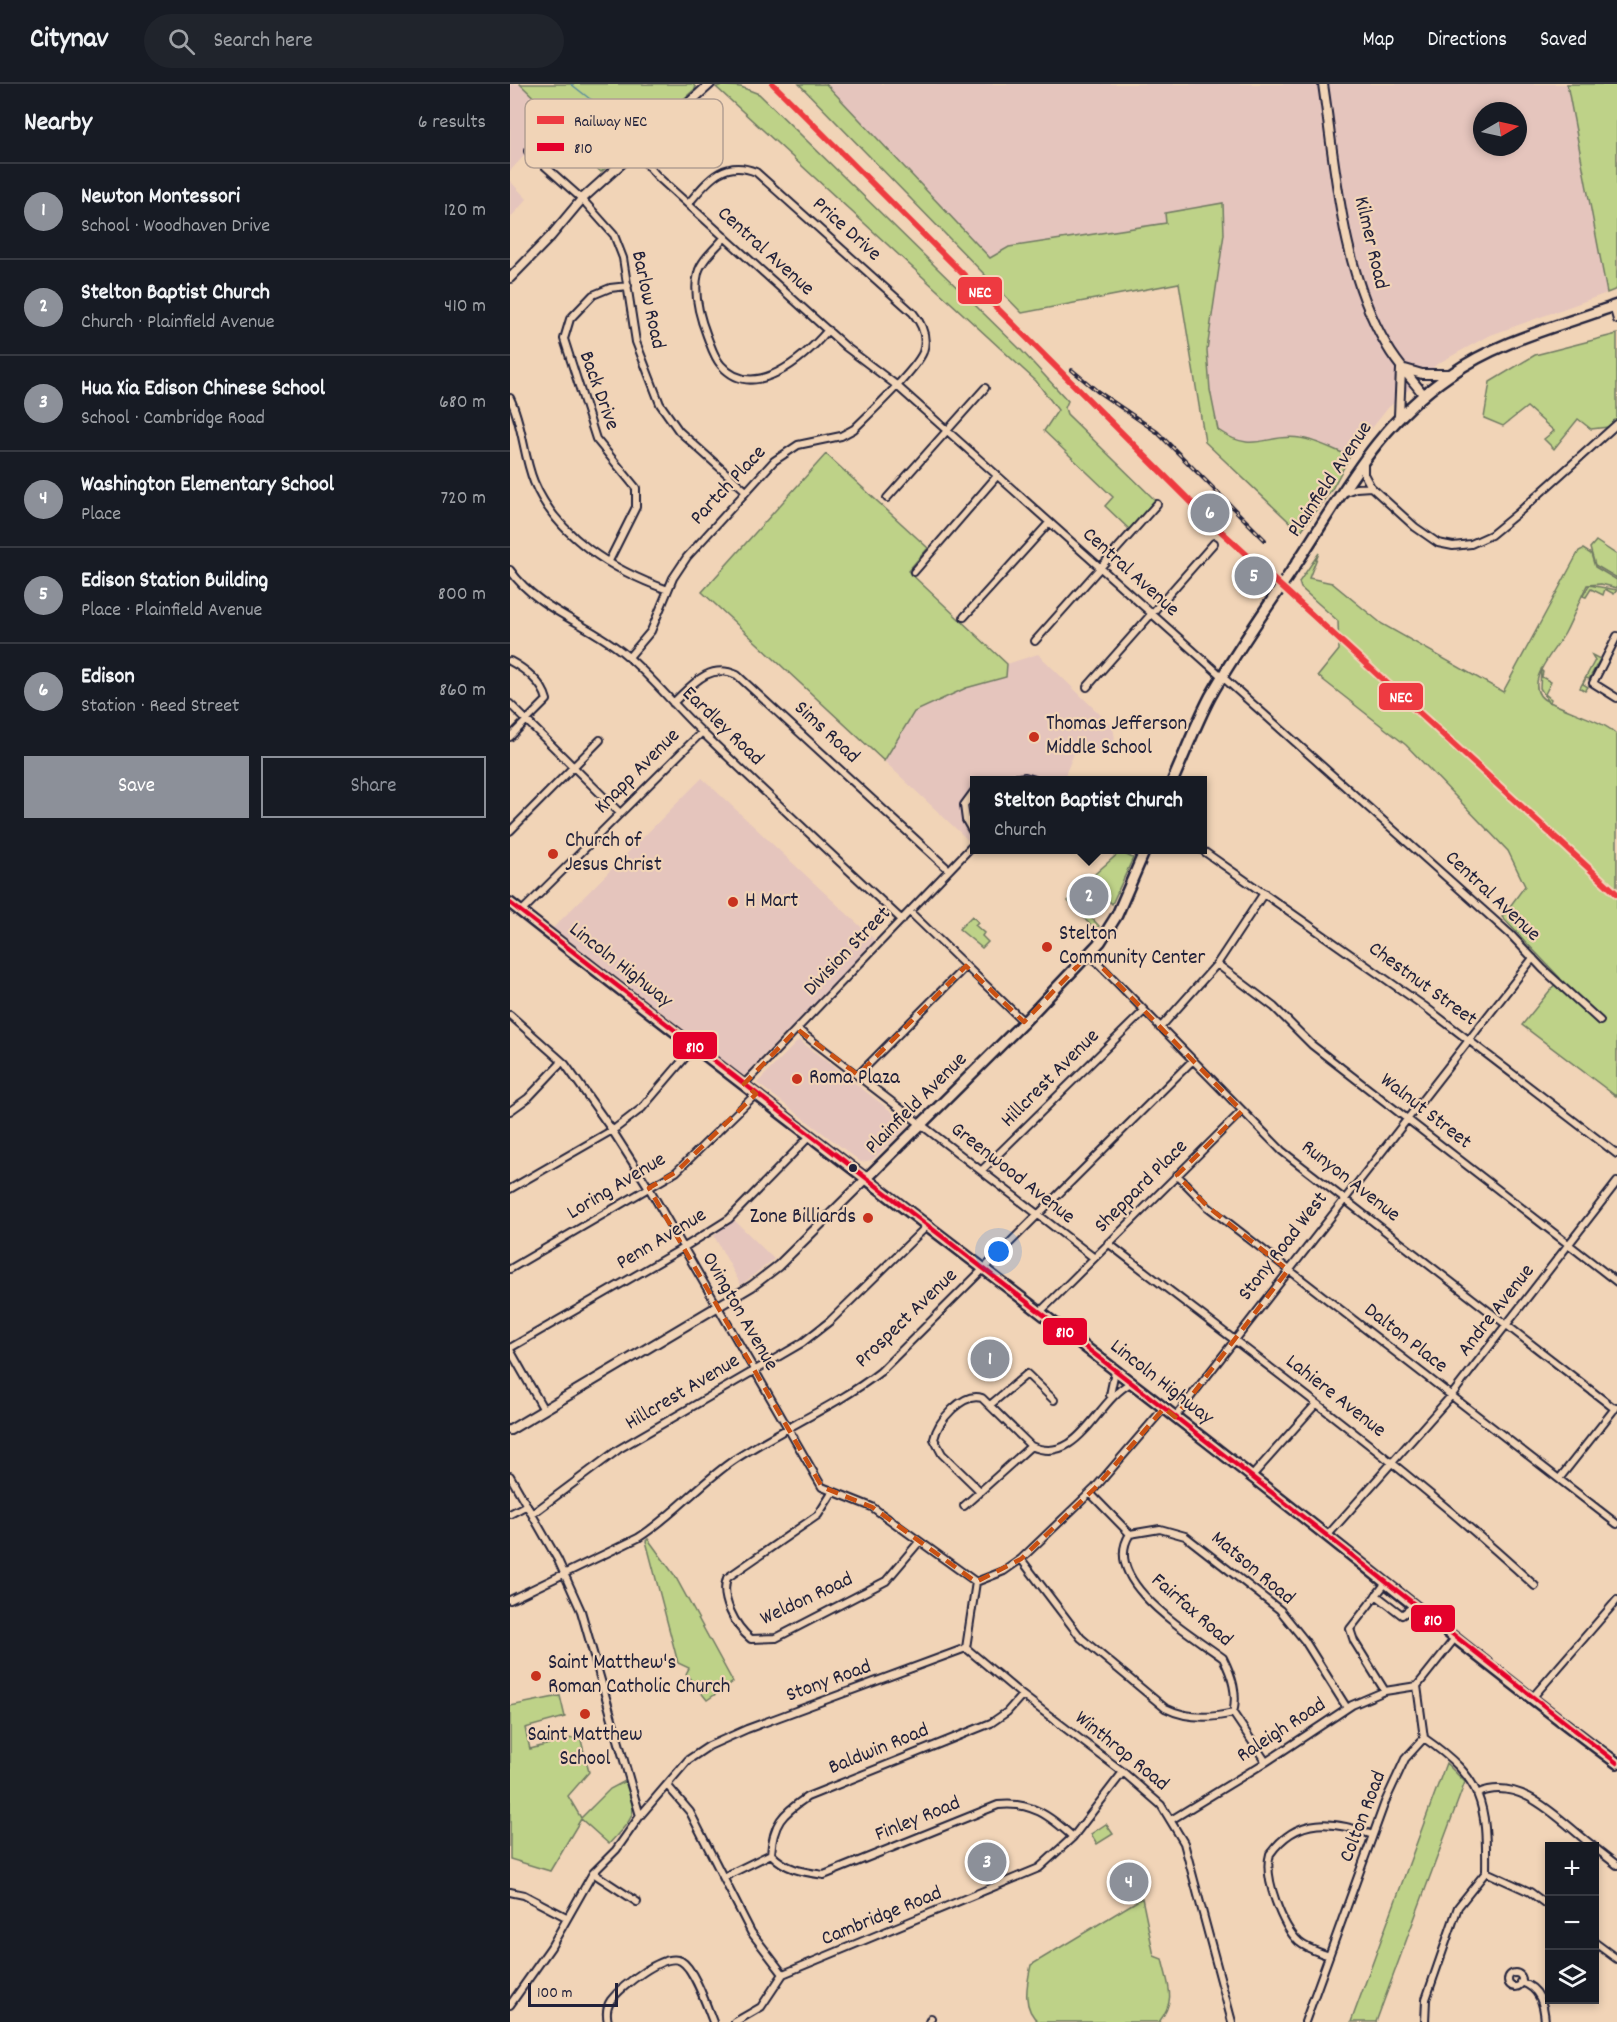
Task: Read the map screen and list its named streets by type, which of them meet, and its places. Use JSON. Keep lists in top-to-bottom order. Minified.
{"streets":{"main road":["Plainfield Avenue","Lincoln Highway"],"street":["Price Drive","Kilmer Road","Central Avenue","Barlow Road","Back Drive","Partch Place","Eardley Road","Sims Road","Knapp Avenue","Division Street","Chestnut Street","Hillcrest Avenue","Walnut Street","Greenwood Avenue","Runyon Avenue","Loring Avenue","Sheppard Place","Penn Avenue","Stony Road West","Andre Avenue","Ovington Avenue","Prospect Avenue","Dalton Place","Lahiere Avenue","Matson Road","Weldon Road","Fairfax Road","Stony Road","Raleigh Road","Baldwin Road","Winthrop Road","Colton Road","Finley Road","Cambridge Road"]},"crossings":[["Price Drive","Central Avenue"],["Price Drive","Partch Place"],["Kilmer Road","Plainfield Avenue"],["Central Avenue","Plainfield Avenue"],["Central Avenue","Partch Place"],["Central Avenue","Stony Road West"],["Barlow Road","Back Drive"],["Barlow Road","Partch Place"],["Plainfield Avenue","Lincoln Highway"],["Plainfield Avenue","Greenwood Avenue"],["Plainfield Avenue","Runyon Avenue"],["Plainfield Avenue","Ovington Avenue"],["Partch Place","Eardley Road"],["Eardley Road","Sims Road"],["Eardley Road","Knapp Avenue"],["Eardley Road","Division Street"],["Sims Road","Division Street"],["Knapp Avenue","Lincoln Highway"],["Division Street","Lincoln Highway"],["Division Street","Greenwood Avenue"],["Lincoln Highway","Hillcrest Avenue"],["Lincoln Highway","Loring Avenue"],["Lincoln Highway","Sheppard Place"],["Lincoln Highway","Penn Avenue"],["Lincoln Highway","Stony Road West"],["Lincoln Highway","Andre Avenue"],["Lincoln Highway","Prospect Avenue"],["Chestnut Street","Stony Road West"],["Hillcrest Avenue","Greenwood Avenue"],["Hillcrest Avenue","Runyon Avenue"],["Hillcrest Avenue","Ovington Avenue"],["Walnut Street","Stony Road West"],["Walnut Street","Andre Avenue"],["Greenwood Avenue","Sheppard Place"],["Greenwood Avenue","Prospect Avenue"],["Runyon Avenue","Sheppard Place"],["Runyon Avenue","Stony Road West"],["Runyon Avenue","Andre Avenue"],["Runyon Avenue","Prospect Avenue"],["Loring Avenue","Ovington Avenue"],["Sheppard Place","Dalton Place"],["Sheppard Place","Lahiere Avenue"],["Penn Avenue","Ovington Avenue"],["Stony Road West","Dalton Place"],["Stony Road West","Lahiere Avenue"],["Andre Avenue","Dalton Place"],["Andre Avenue","Lahiere Avenue"],["Ovington Avenue","Prospect Avenue"],["Ovington Avenue","Weldon Road"],["Matson Road","Fairfax Road"],["Matson Road","Raleigh Road"],["Stony Road","Winthrop Road"],["Raleigh Road","Winthrop Road"],["Baldwin Road","Winthrop Road"],["Baldwin Road","Finley Road"],["Winthrop Road","Cambridge Road"],["Finley Road","Cambridge Road"]],"places":["Thomas Jefferson Middle School","Church of Jesus Christ","H Mart","Stelton Community Center","Roma Plaza","Zone Billiards","Saint Matthew's Roman Catholic Church","Saint Matthew School"],"lines":["rail line NEC","transit line 810"],"legend":["Railway NEC","810"],"scale_bar":"100 m","north":"right","page":{"header":"Citynav","search":"Search here","nav":["Map","Directions","Saved"],"heading":["Nearby","6 results"],"list":[{"mark":"1","name":"Newton Montessori","note":"School · Woodhaven Drive","value":"120 m"},{"mark":"2","name":"Stelton Baptist Church","note":"Church · Plainfield Avenue","value":"410 m"},{"mark":"3","name":"Hua Xia Edison Chinese School","note":"School · Cambridge Road","value":"680 m"},{"mark":"4","name":"Washington Elementary School","note":"Place","value":"720 m"},{"mark":"5","name":"Edison Station Building","note":"Place · Plainfield Avenue","value":"800 m"},{"mark":"6","name":"Edison","note":"Station · Reed Street","value":"860 m"}],"pins":["6","5","2","1","3","4"],"buttons":["Save","Share"],"popup":["Stelton Baptist Church","Church"],"map_buttons":["+","−"],"scale":"100 m"}}
